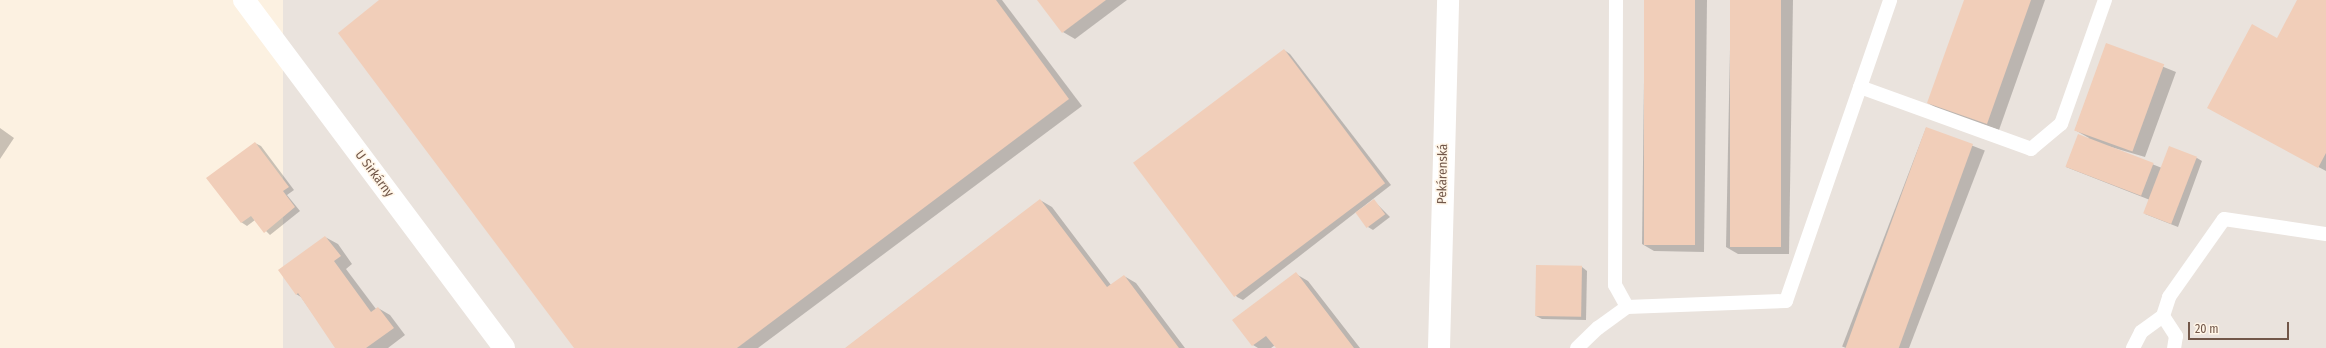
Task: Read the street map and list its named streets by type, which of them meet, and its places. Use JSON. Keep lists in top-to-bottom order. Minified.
{"streets":{"street":["U Sirkárny","Pekárenská"]},"scale_bar":"20 m"}
